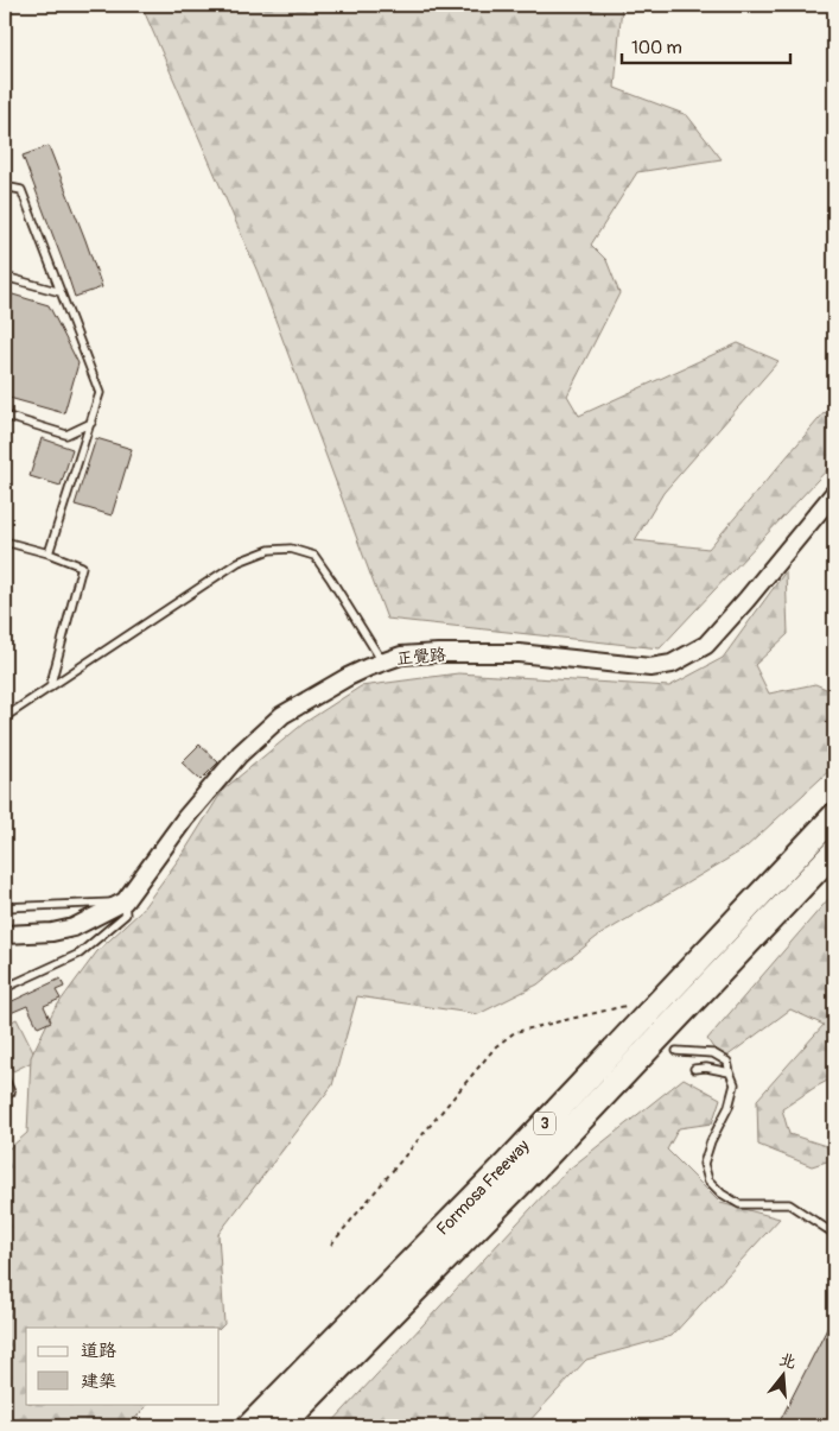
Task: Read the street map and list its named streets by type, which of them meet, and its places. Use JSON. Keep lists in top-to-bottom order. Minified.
{"streets":{"highway":["3","Formosa Freeway"],"street":["正覺路"]},"legend":["道路","建築"],"scale_bar":"100 m","north":"top"}
